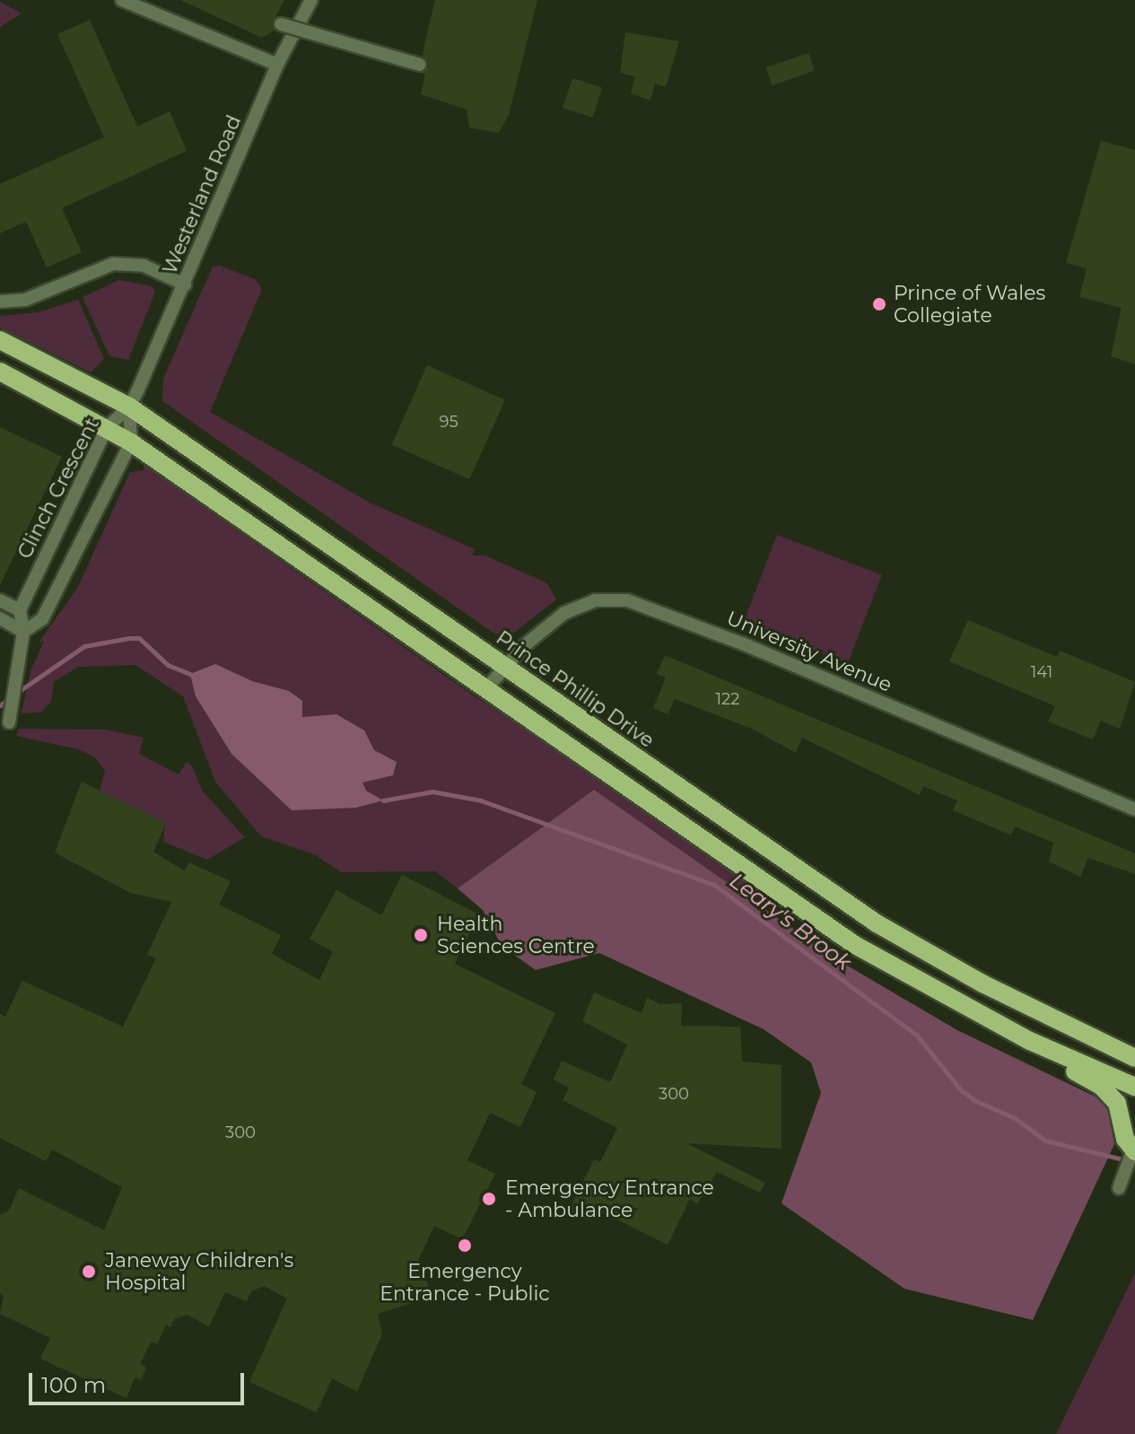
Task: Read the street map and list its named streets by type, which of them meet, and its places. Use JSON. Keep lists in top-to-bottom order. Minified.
{"streets":{"main road":["Prince Phillip Drive"],"street":["Westerland Road","Clinch Crescent","University Avenue"]},"crossings":[["Westerland Road","Clinch Crescent"],["Westerland Road","Prince Phillip Drive"],["Clinch Crescent","Prince Phillip Drive"],["University Avenue","Prince Phillip Drive"]],"water":["Leary's Brook"],"places":["Prince of Wales Collegiate","Health Sciences Centre","Emergency Entrance - Ambulance","Emergency Entrance - Public","Janeway Children's Hospital"],"house_numbers":["95","141","122","300","300"],"scale_bar":"100 m"}
